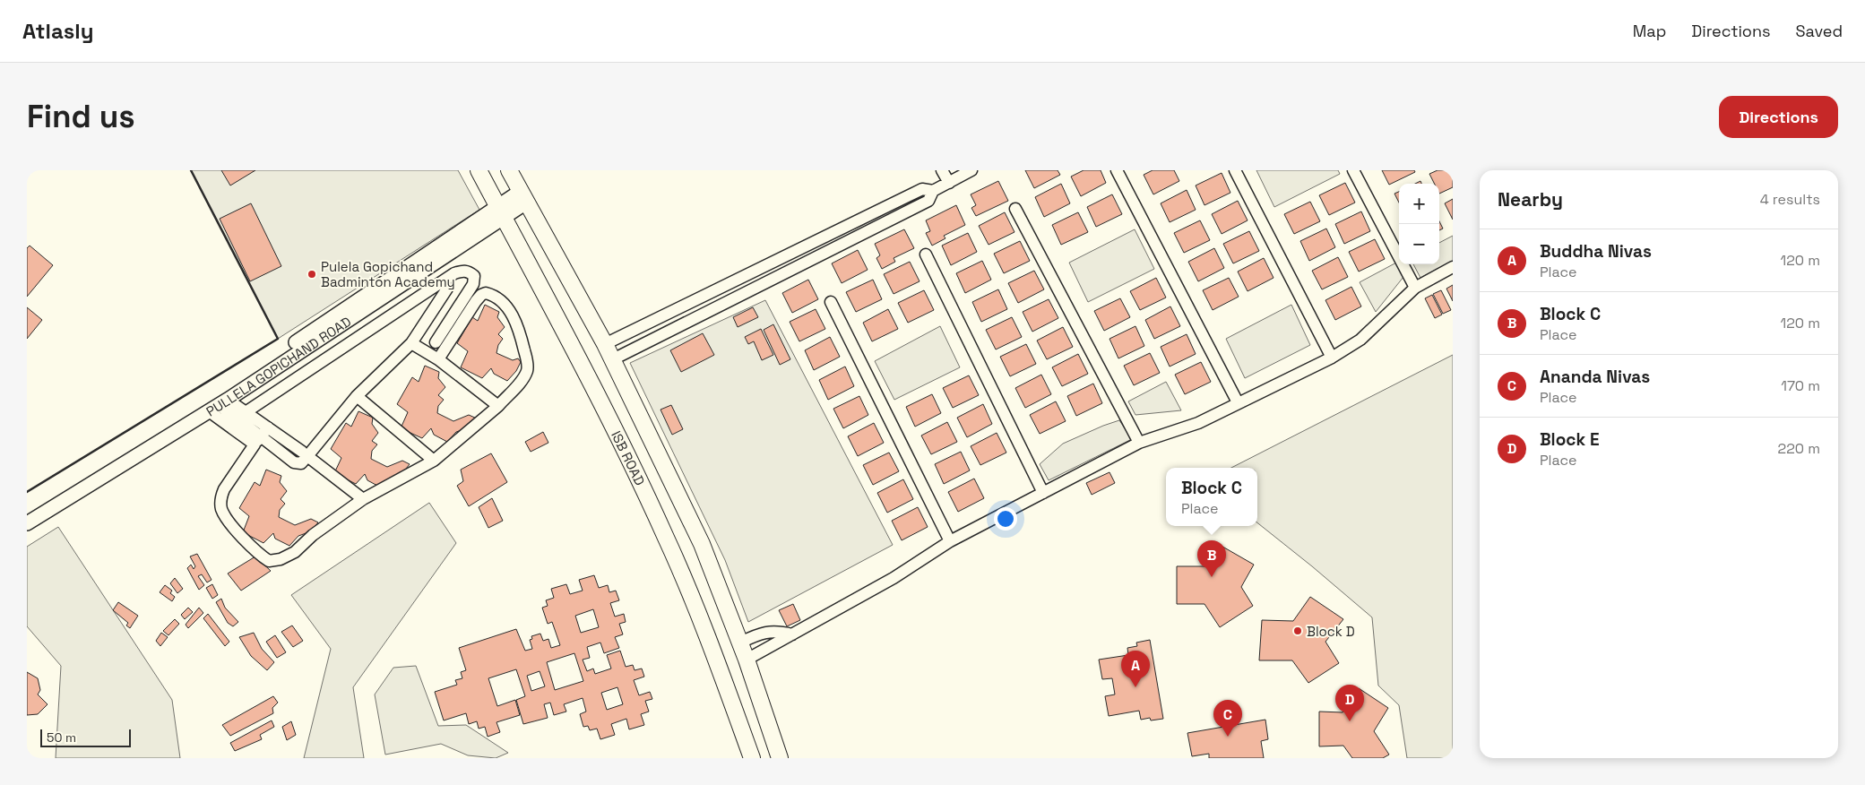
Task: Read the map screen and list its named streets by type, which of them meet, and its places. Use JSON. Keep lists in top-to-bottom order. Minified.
{"streets":{"main road":["ISB ROAD"],"street":["PULLELA GOPICHAND ROAD"]},"crossings":[["PULLELA GOPICHAND ROAD","ISB ROAD"]],"places":["Pulela Gopichand Badminton Academy","Block D"],"scale_bar":"50 m","page":{"header":"Atlasly","nav":["Map","Directions","Saved"],"buttons":"Directions","title":"Find us","heading":["Nearby","4 results"],"map_buttons":["+","−"],"list":[{"mark":"A","name":"Buddha Nivas","note":"Place","value":"120 m"},{"mark":"B","name":"Block C","note":"Place","value":"120 m"},{"mark":"C","name":"Ananda Nivas","note":"Place","value":"170 m"},{"mark":"D","name":"Block E","note":"Place","value":"220 m"}],"popup":["Block C","Place"],"pins":["B","A","D","C"],"scale":"50 m"}}
